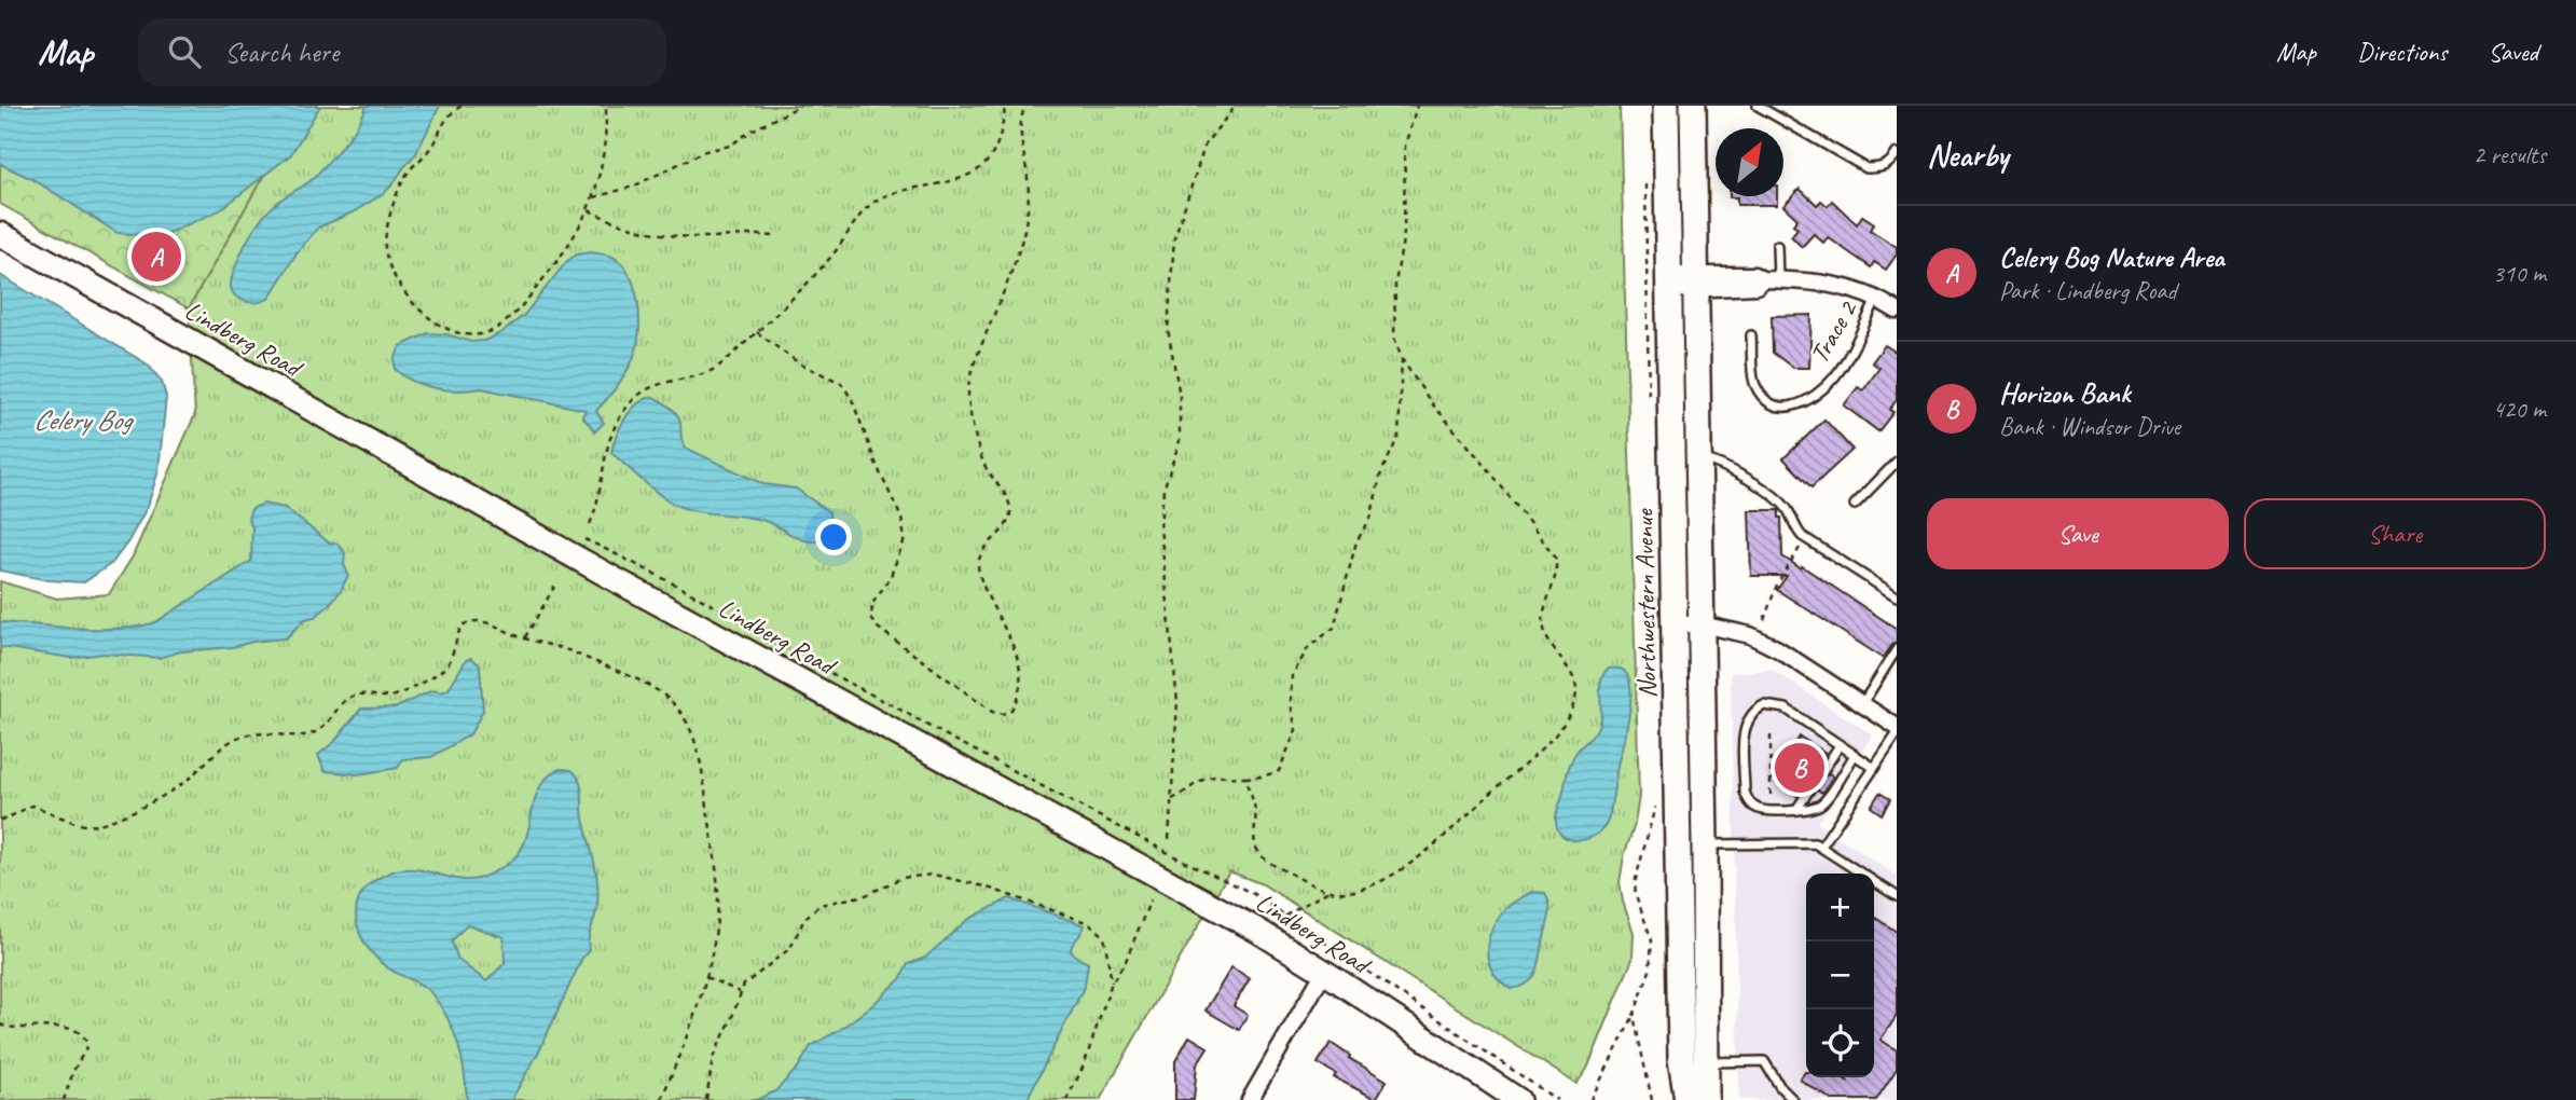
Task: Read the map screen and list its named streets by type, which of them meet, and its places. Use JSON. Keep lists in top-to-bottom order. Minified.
{"streets":{"main road":["Lindberg Road","Northwestern Avenue"],"lane":["Trace 2"]},"water":["Celery Bog"],"north":"top right","page":{"header":"Map","search":"Search here","nav":["Map","Directions","Saved"],"heading":["Nearby","2 results"],"list":[{"mark":"A","name":"Celery Bog Nature Area","note":"Park · Lindberg Road","value":"310 m"},{"mark":"B","name":"Horizon Bank","note":"Bank · Windsor Drive","value":"420 m"}],"pins":["A","B"],"buttons":["Save","Share"],"map_buttons":["+","−"]}}
